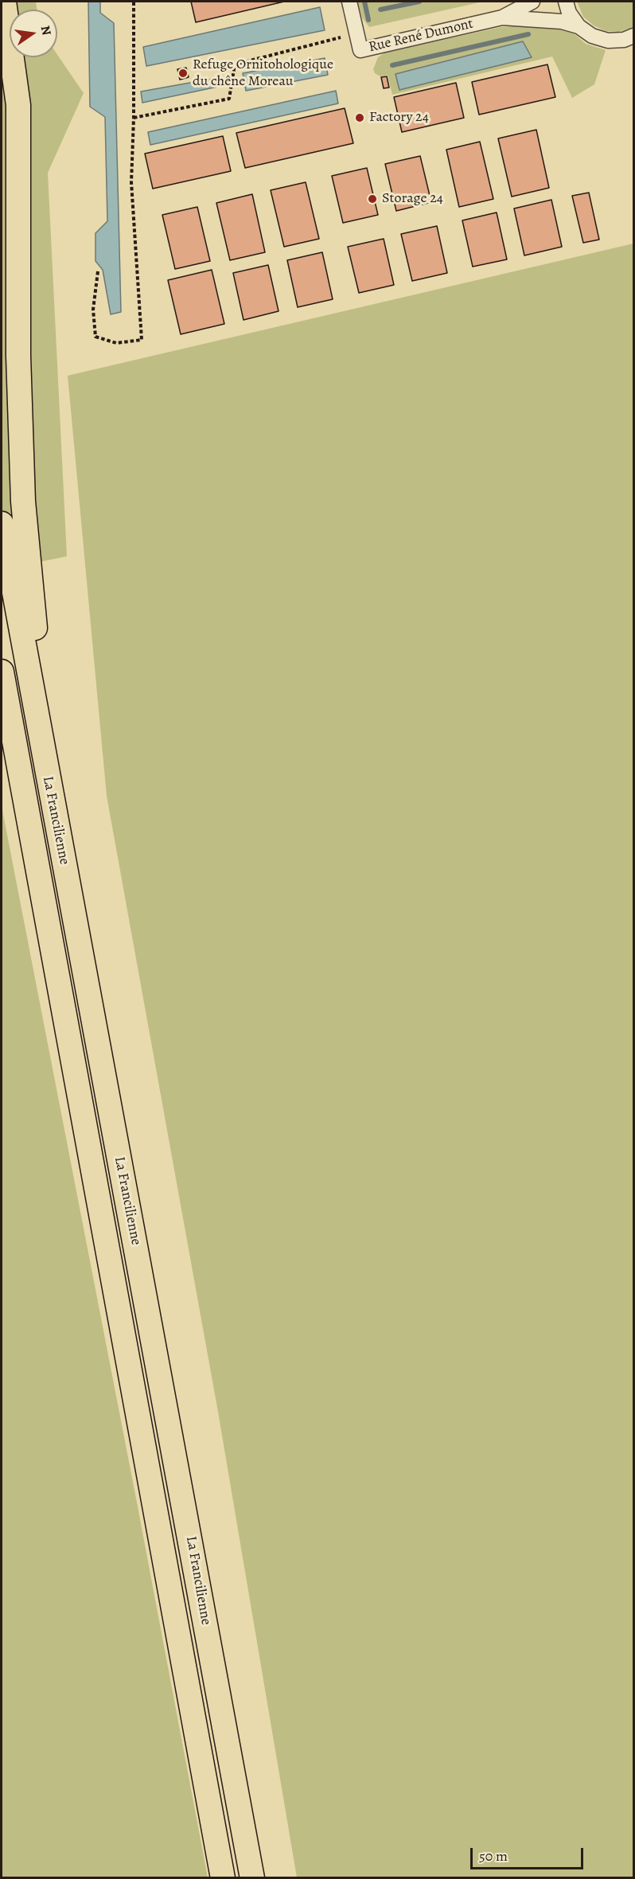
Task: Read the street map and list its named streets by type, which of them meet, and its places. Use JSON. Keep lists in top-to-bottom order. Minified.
{"streets":{"highway":["La Francilienne"],"street":["Rue René Dumont"]},"places":["Refuge Ornitohologique du chêne Moreau","Factory 24","Storage 24"],"scale_bar":"50 m","north":"right"}
